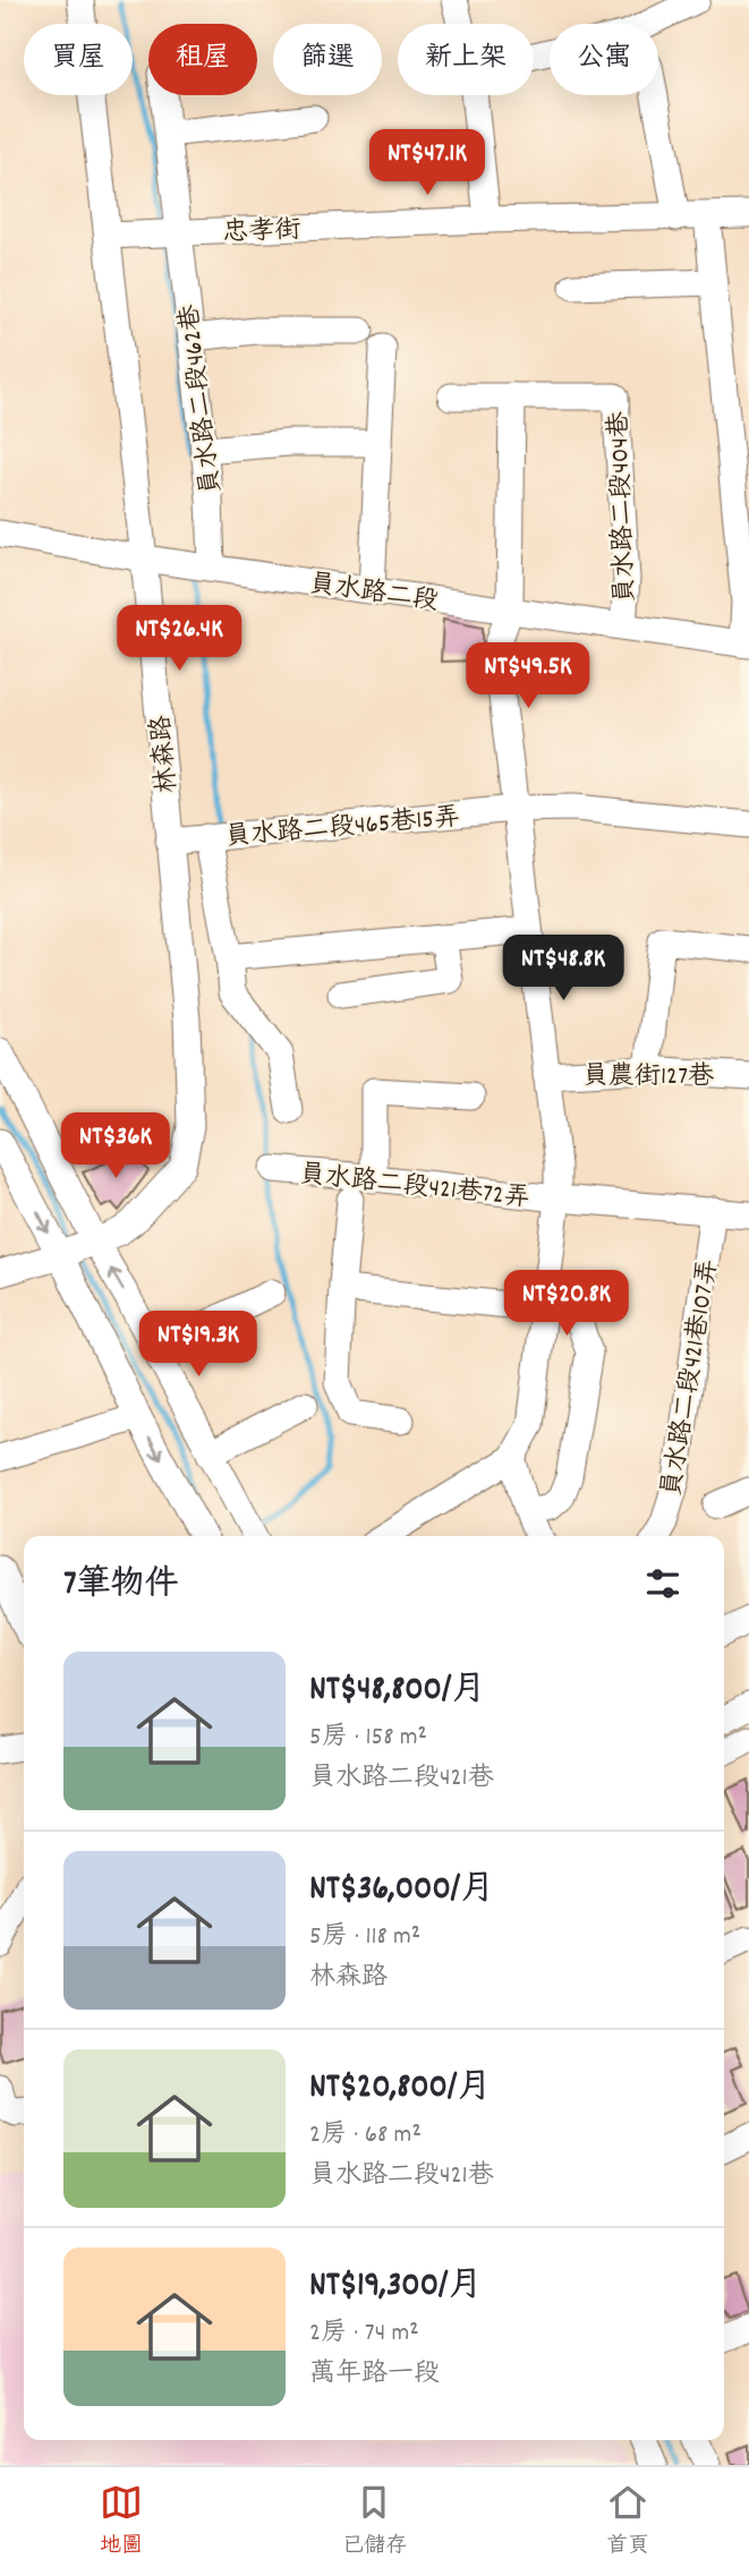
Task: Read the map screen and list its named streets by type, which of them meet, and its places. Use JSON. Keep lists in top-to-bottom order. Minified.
{"streets":{"street":["忠孝街","員水路二段462巷","員水路二段404巷","員水路二段","林森路","員水路二段465巷15弄","員農街127巷","員水路二段421巷72弄","員水路二段421巷107弄"]},"crossings":[["忠孝街","員水路二段462巷"],["忠孝街","林森路"],["員水路二段462巷","員水路二段"],["員水路二段404巷","員水路二段"],["員水路二段","林森路"],["林森路","員水路二段465巷15弄"],["員水路二段421巷72弄","員水路二段421巷107弄"]],"page":{"chip":["買屋","租屋","篩選","新上架","公寓"],"price":["NT$47.1K","NT$26.4K","NT$49.5K","NT$48.8K","NT$36K","NT$20.8K","NT$19.3K"],"heading":"7筆物件","list":[{"name":"NT$48,800/月","note":"5房 · 158 m² · 員水路二段421巷"},{"name":"NT$36,000/月","note":"5房 · 118 m² · 林森路"},{"name":"NT$20,800/月","note":"2房 · 68 m² · 員水路二段421巷"},{"name":"NT$19,300/月","note":"2房 · 74 m² · 萬年路一段"}],"tabs":["地圖","已儲存","首頁"]}}
